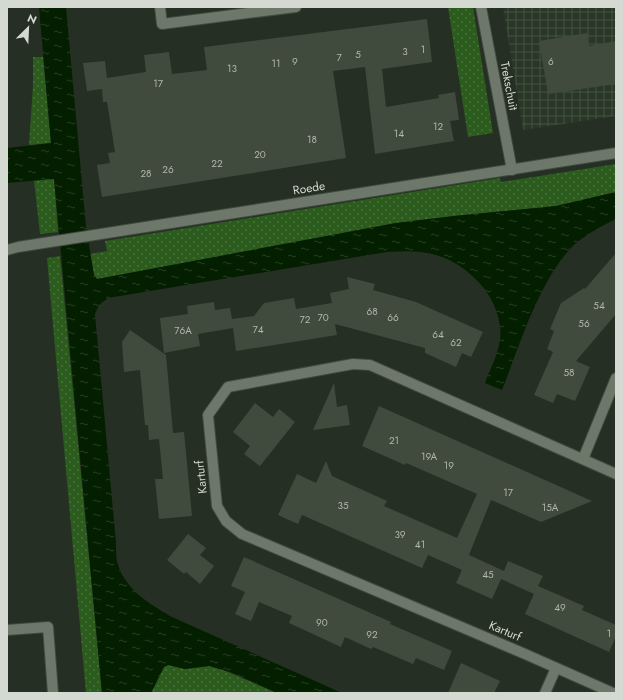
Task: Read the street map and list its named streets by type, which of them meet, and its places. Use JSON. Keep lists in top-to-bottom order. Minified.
{"streets":{"street":["Trekschuit","Roede","Karturf"]},"crossings":[["Trekschuit","Roede"]],"house_numbers":["1","3","5","7","9","6","11","13","17","12","14","18","20","22","26","28","54","68","70","66","72","56","74","76A","64","62","58","21","19A","19","17","35","15A","39","41","45","49","90","1","92"],"north":"top right"}
